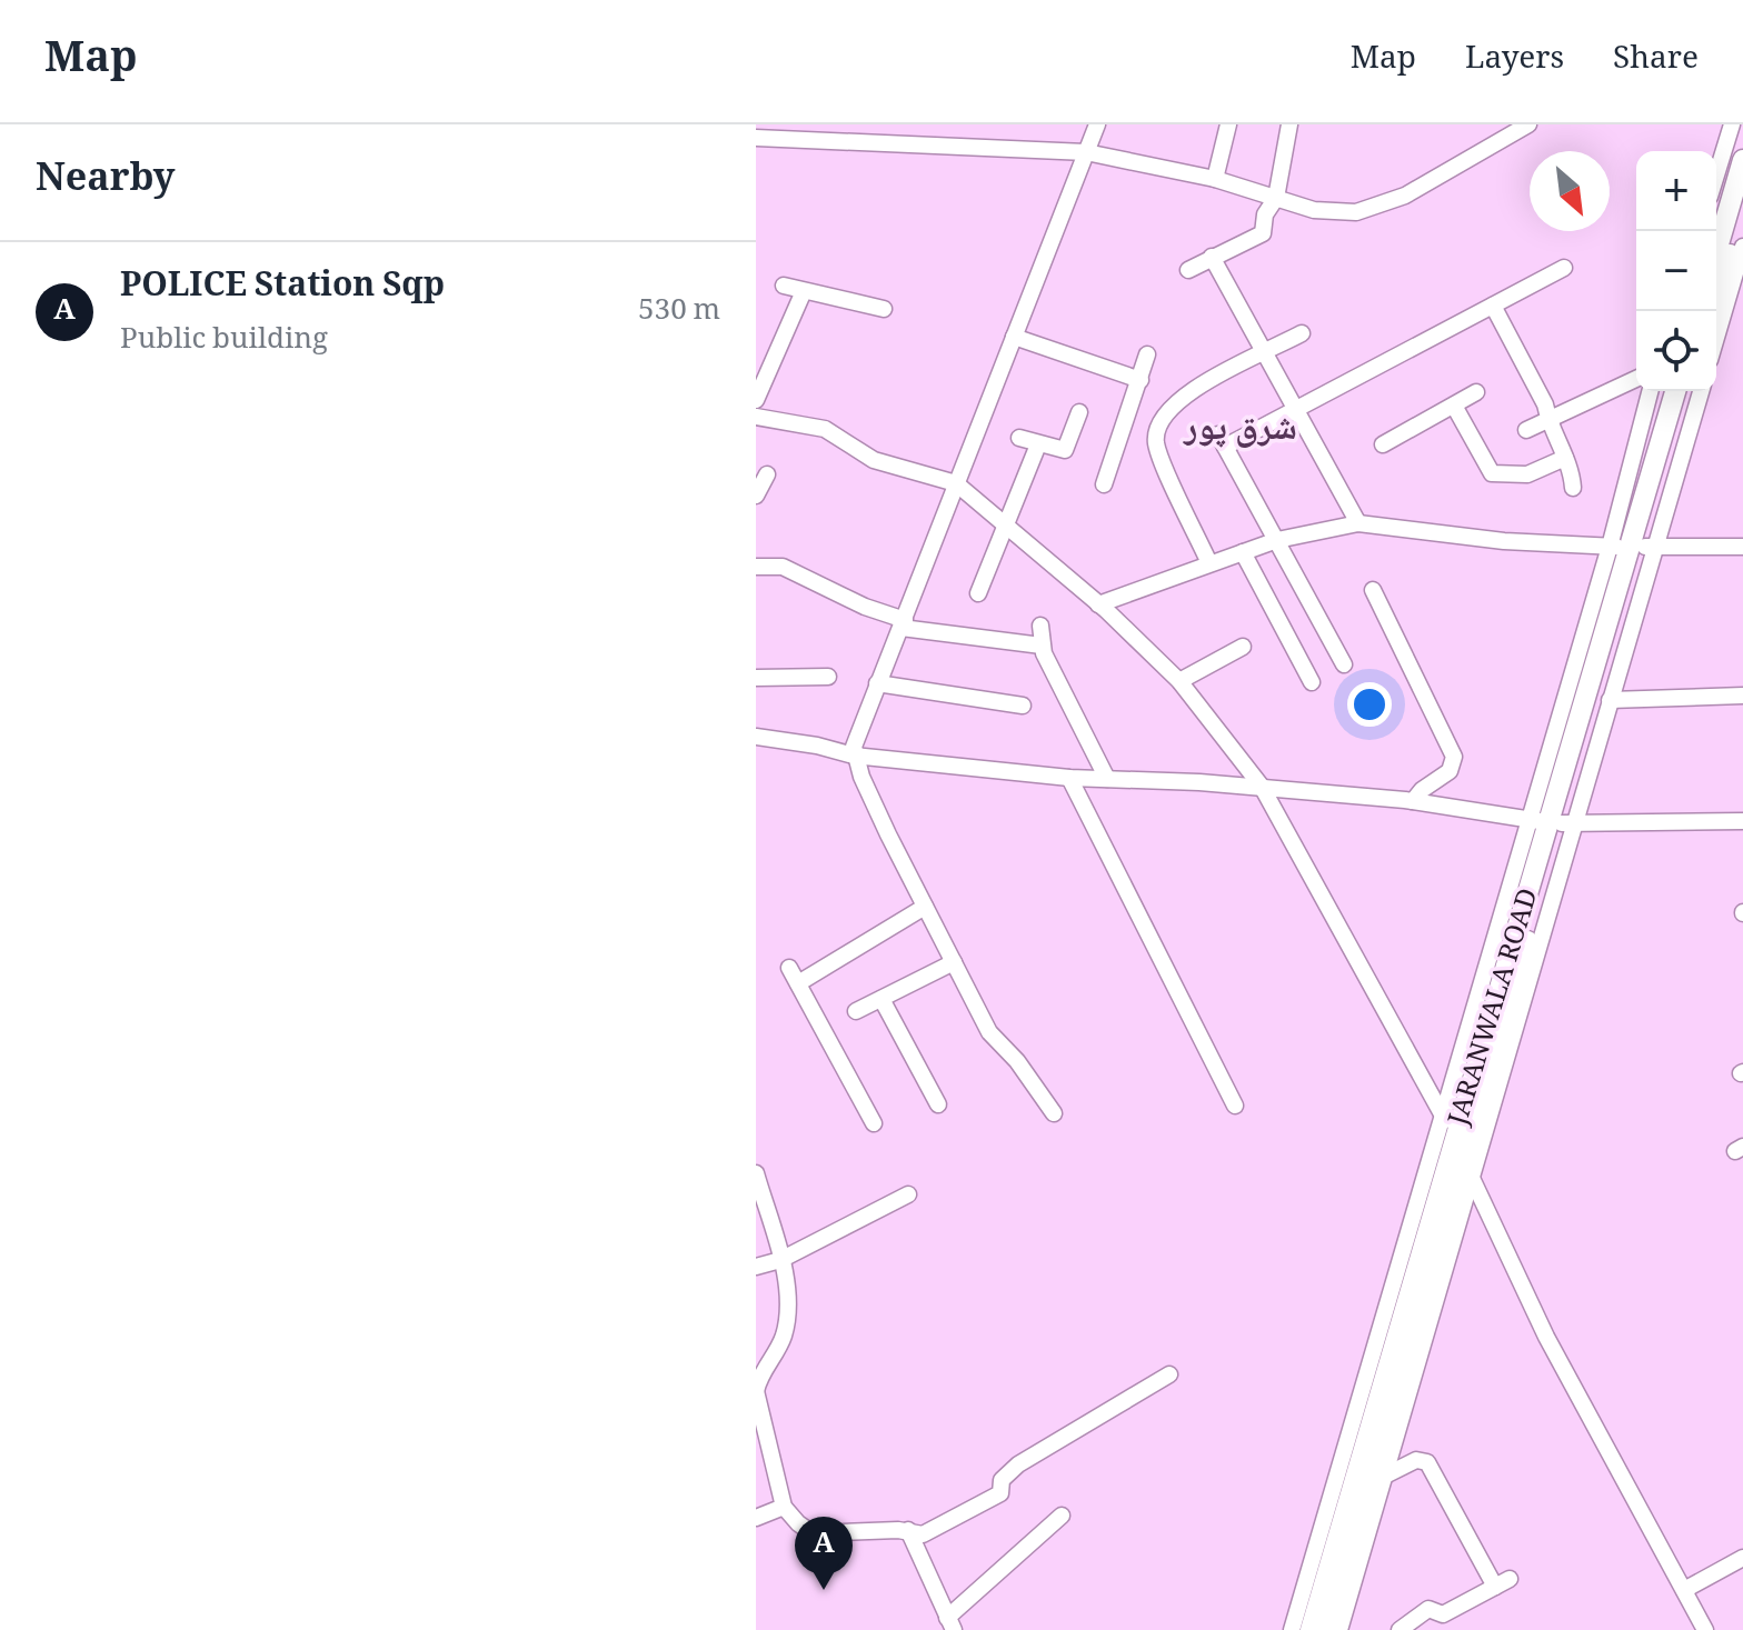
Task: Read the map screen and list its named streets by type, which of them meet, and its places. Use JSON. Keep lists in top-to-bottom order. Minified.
{"streets":{"main road":["JARANWALA ROAD"]},"districts":["شرق پور"],"north":"bottom right","page":{"header":"Map","nav":["Map","Layers","Share"],"heading":"Nearby","map_buttons":["+","−"],"list":[{"mark":"A","name":"POLICE Station Sqp","note":"Public building","value":"530 m"}],"pins":"A"}}
